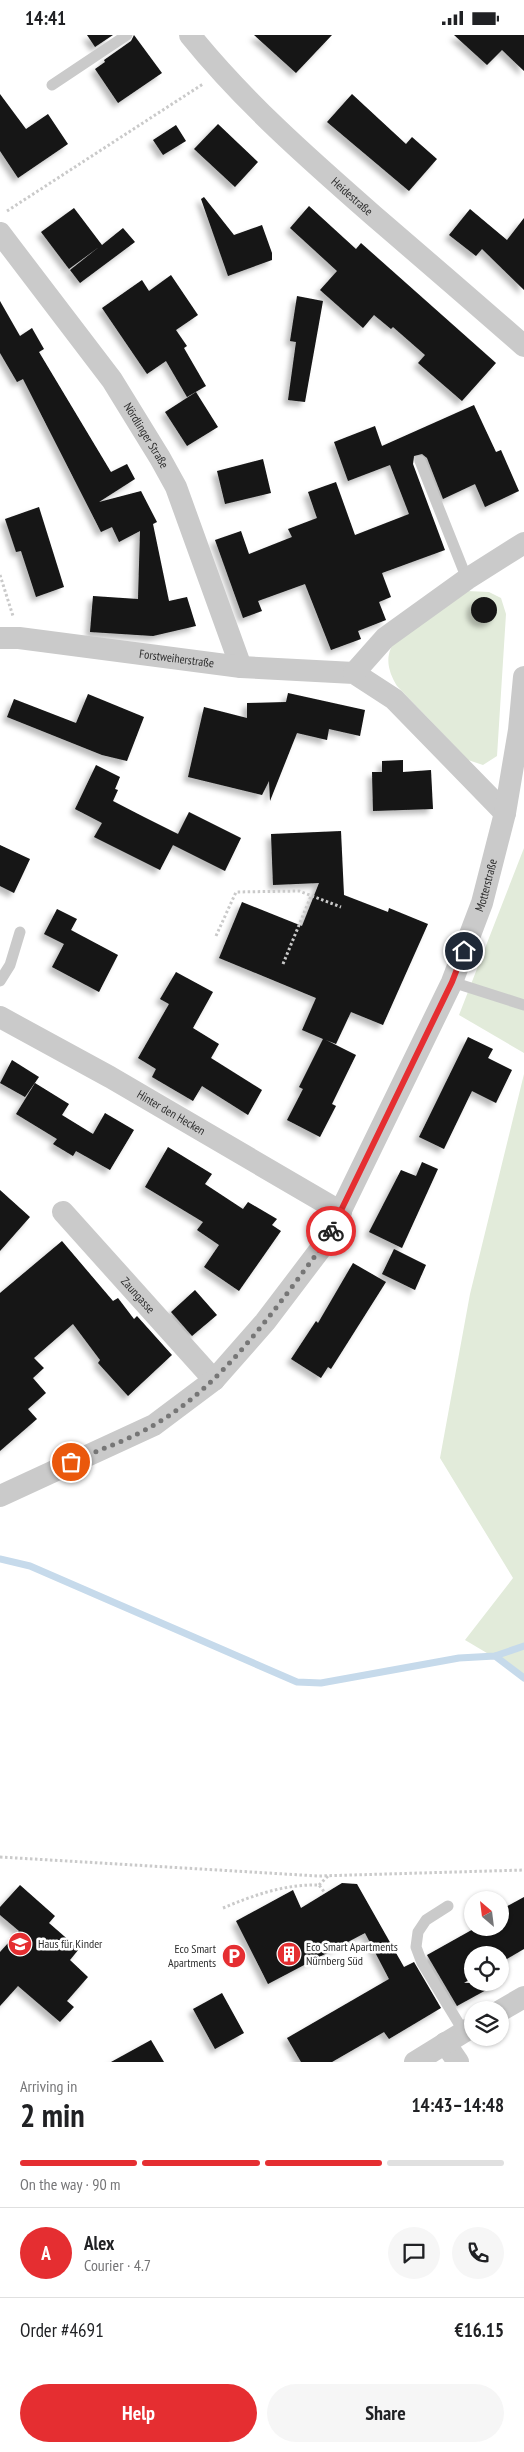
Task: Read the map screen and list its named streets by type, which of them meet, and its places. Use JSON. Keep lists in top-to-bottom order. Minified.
{"streets":{"street":["Heidestraße","Nördlinger Straße","Forstweiherstraße","Motterstraße","Hinter den Hecken","Zaungasse"]},"crossings":[["Nördlinger Straße","Forstweiherstraße"],["Forstweiherstraße","Motterstraße"],["Motterstraße","Hinter den Hecken"],["Motterstraße","Zaungasse"]],"places":{"school or university":["Haus für Kinder"],"building":["Eco Smart Apartments Nürnberg Süd"],"parking":["Eco Smart Apartments"]},"north":"top left","page":{"status":"14:41","heading":["2 min","Arriving in","14:43–14:48"],"panel":["Alex","Courier · 4.7","Order #4691","€16.15"],"bar":"On the way · 90 m","round":"A","buttons":["Help","Share"]}}
